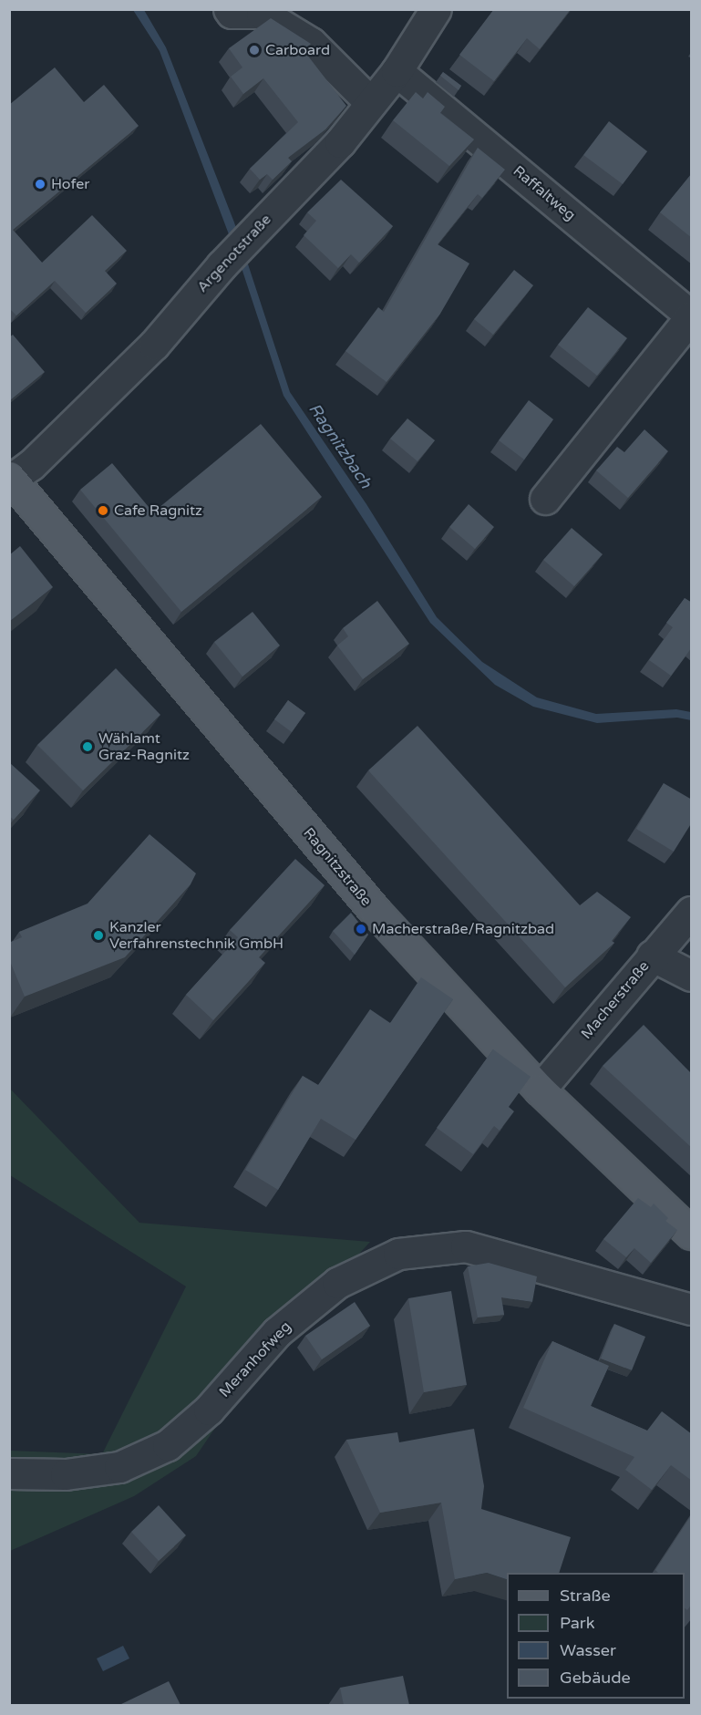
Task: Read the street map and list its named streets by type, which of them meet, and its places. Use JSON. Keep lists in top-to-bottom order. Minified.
{"streets":{"main road":["Ragnitzstraße"],"street":["Raffaltweg","Argenotstraße","Macherstraße","Meranhofweg"]},"crossings":[["Raffaltweg","Argenotstraße"],["Argenotstraße","Ragnitzstraße"],["Ragnitzstraße","Macherstraße"]],"water":["Ragnitzbach"],"places":["Carboard","Hofer","Cafe Ragnitz","Wählamt Graz-Ragnitz","Macherstraße/Ragnitzbad","Kanzler Verfahrenstechnik GmbH"],"legend":["Straße","Park","Wasser","Gebäude"]}
